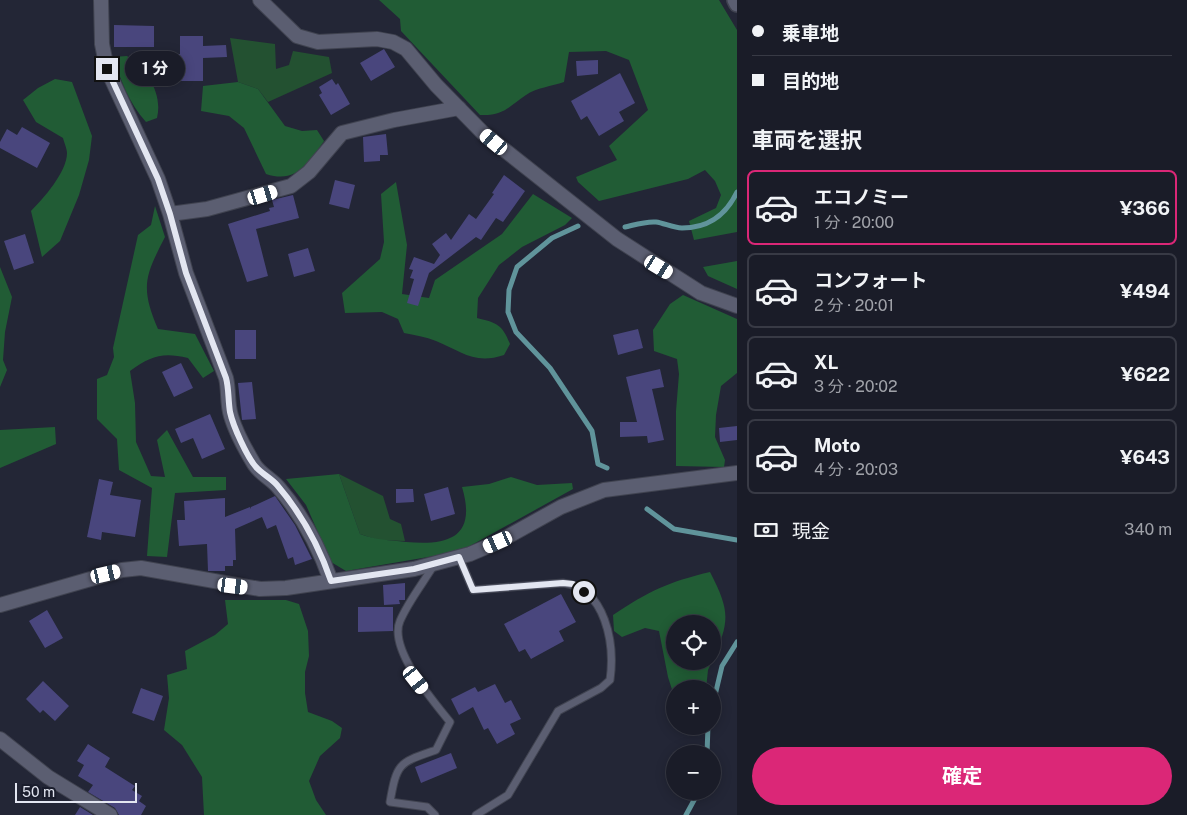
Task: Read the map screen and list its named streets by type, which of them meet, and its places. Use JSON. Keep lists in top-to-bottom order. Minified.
{"scale_bar":"50 m","page":{"banner":["乗車地","目的地"],"bubble":"1 分","heading":"車両を選択","list":[{"name":"エコノミー","note":"1 分 · 20:00","value":"¥366"},{"name":"コンフォート","note":"2 分 · 20:01","value":"¥494"},{"name":"XL","note":"3 分 · 20:02","value":"¥622"},{"name":"Moto","note":"4 分 · 20:03","value":"¥643"}],"pay":["現金","340 m"],"map_buttons":["+","−"],"buttons":"確定","scale":"50 m"}}
